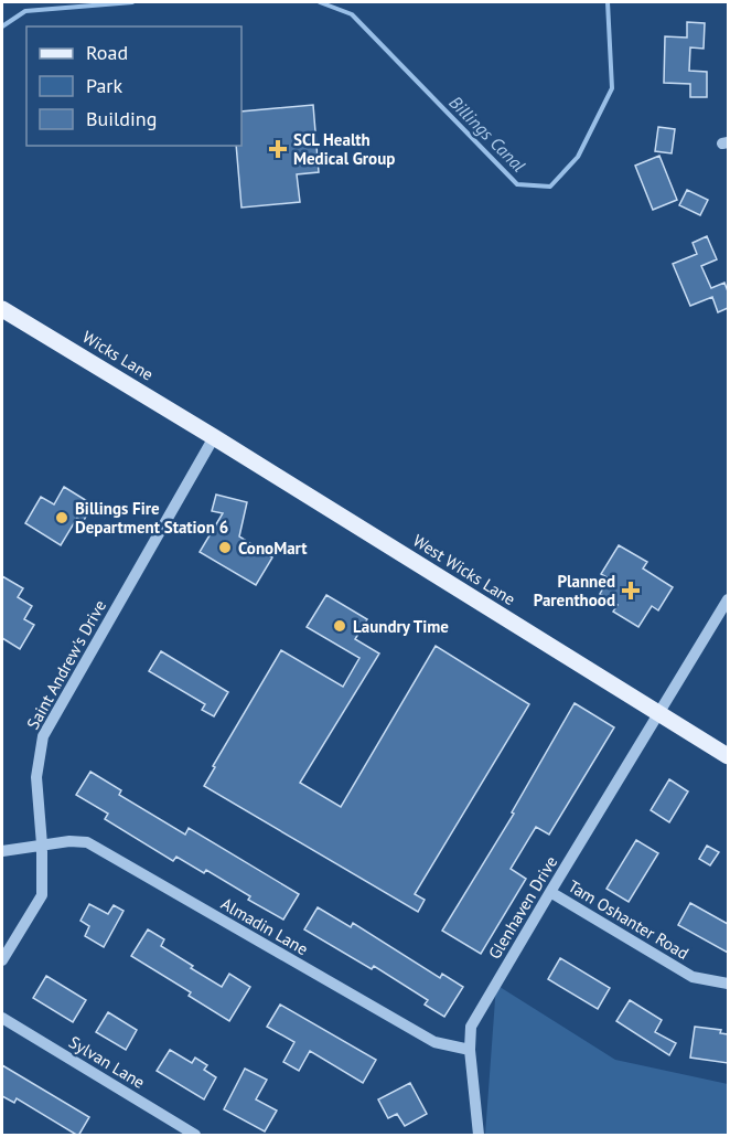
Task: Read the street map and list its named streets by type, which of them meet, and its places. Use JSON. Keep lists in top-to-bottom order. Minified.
{"streets":{"main road":["Wicks Lane","West Wicks Lane"],"street":["Saint Andrew's Drive","Glenhaven Drive","Tam Oshanter Road","Almadin Lane","Sylvan Lane"]},"crossings":[["Wicks Lane","West Wicks Lane"],["Wicks Lane","Saint Andrew's Drive"],["West Wicks Lane","Saint Andrew's Drive"],["West Wicks Lane","Glenhaven Drive"],["Saint Andrew's Drive","Almadin Lane"],["Glenhaven Drive","Tam Oshanter Road"],["Glenhaven Drive","Almadin Lane"]],"water":["Billings Canal"],"places":{"health":["SCL Health Medical Group","Planned Parenthood"],"other":["Billings Fire Department Station 6","ConoMart","Laundry Time"]},"legend":["Road","Park","Building"]}
